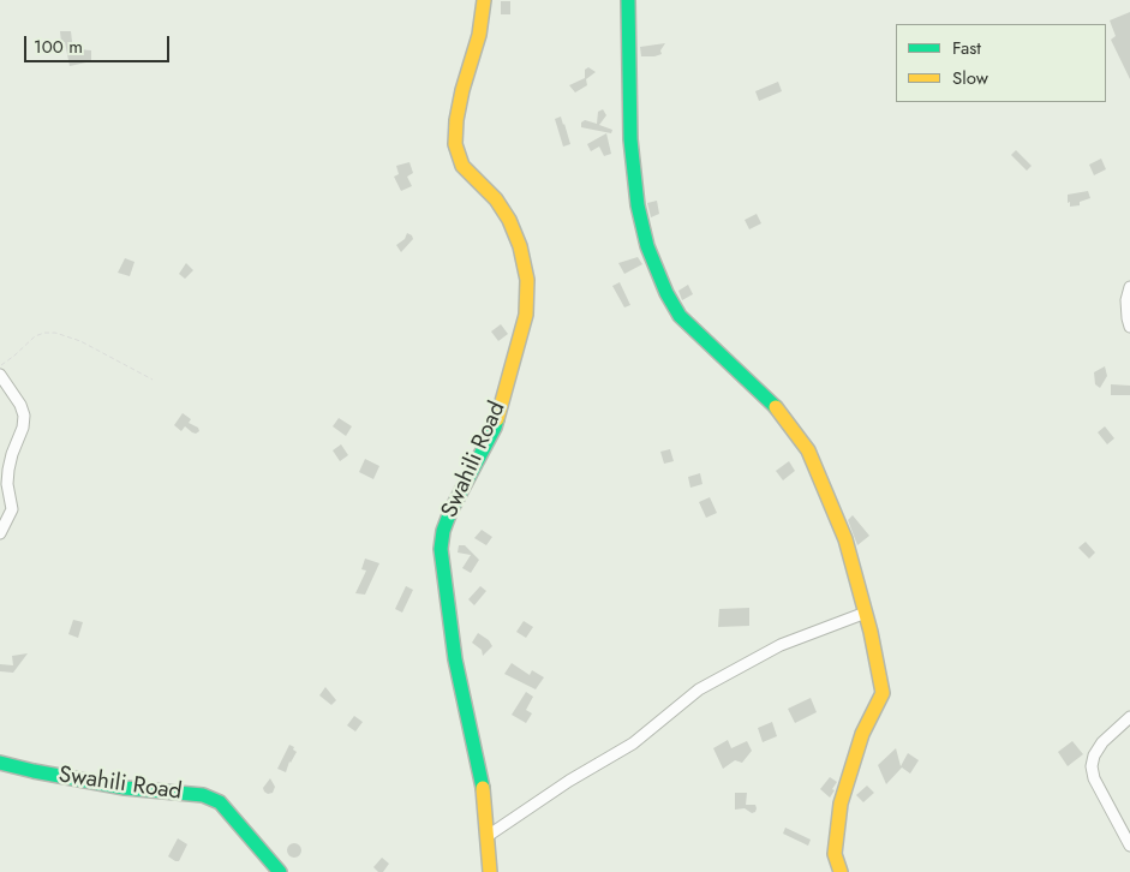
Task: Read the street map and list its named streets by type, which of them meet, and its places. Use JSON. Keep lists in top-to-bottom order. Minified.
{"streets":{"street":["Swahili Road"]},"legend":["Fast","Slow"],"scale_bar":"100 m"}
